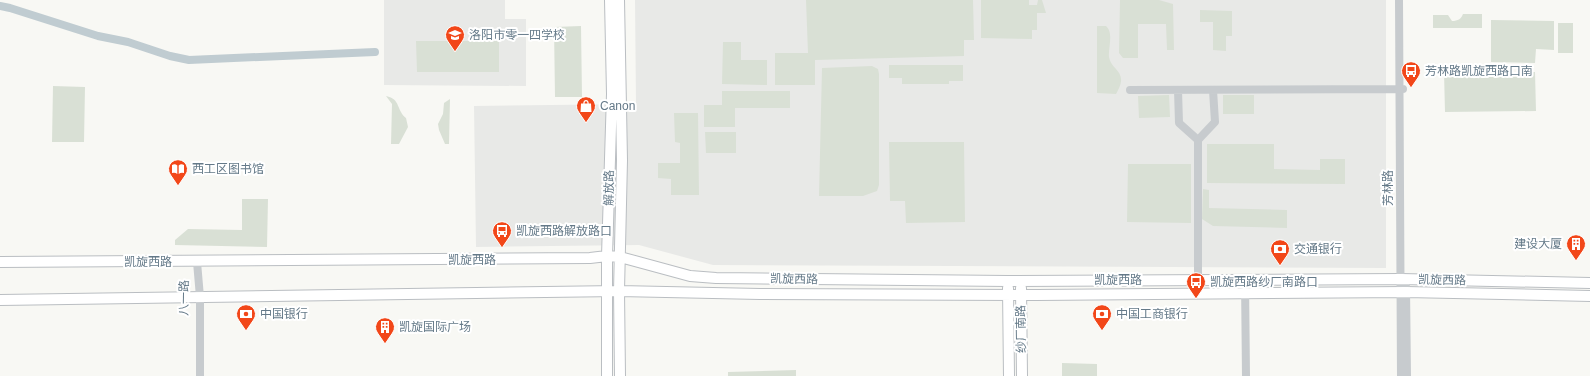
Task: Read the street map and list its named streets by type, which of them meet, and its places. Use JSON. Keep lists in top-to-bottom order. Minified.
{"streets":{"main road":["解放路","凯旋西路","纱厂南路"],"street":["芳林路","八一路"]},"crossings":[["解放路","凯旋西路"],["芳林路","凯旋西路"],["凯旋西路","八一路"],["凯旋西路","纱厂南路"]],"places":{"school or university":["洛阳市零一四学校"],"bus stop":["芳林路凯旋西路口南","凯旋西路解放路口","凯旋西路纱厂南路口"],"shop":["Canon"],"library":["西工区图书馆"],"building":["建设大厦","凯旋国际广场"],"bank":["交通银行","中国银行","中国工商银行"]}}
